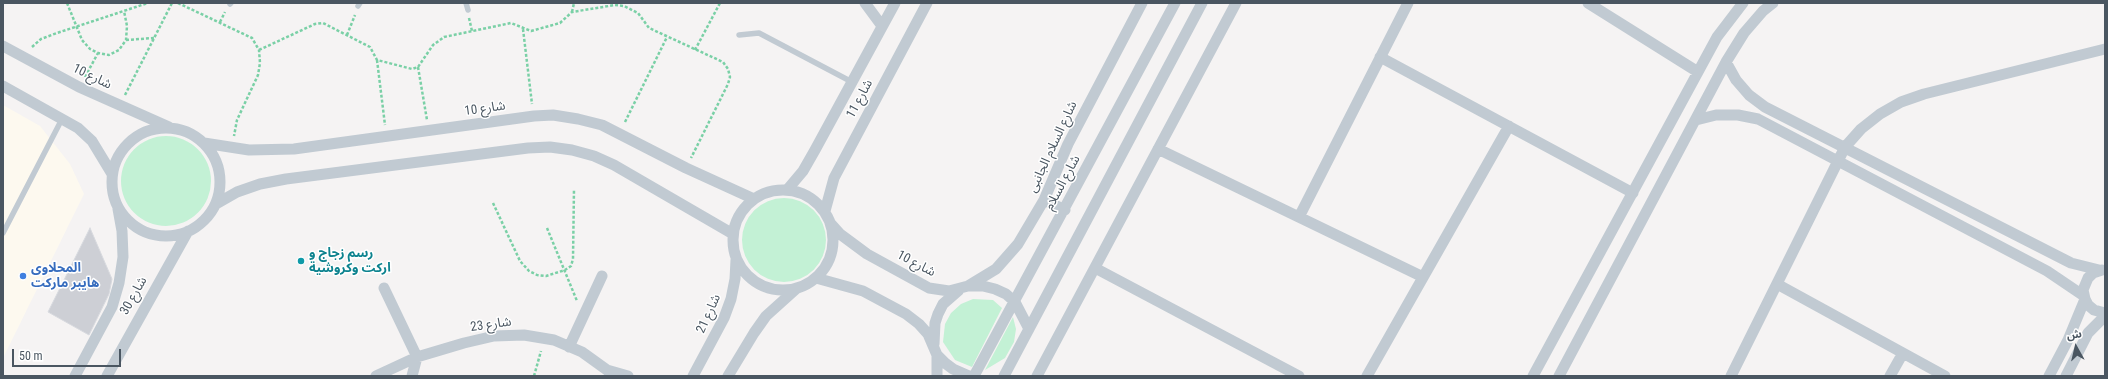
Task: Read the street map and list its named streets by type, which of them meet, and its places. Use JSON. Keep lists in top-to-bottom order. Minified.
{"streets":{"street":["شارع 10","شارع 11","شارع السلام الجانبى","شارع السلام","شارع 30","شارع 21","شارع 23"]},"crossings":[["شارع 10","شارع 11"],["شارع 10","شارع السلام الجانبى"],["شارع 10","شارع السلام"],["شارع 10","شارع 30"],["شارع 10","شارع 21"],["شارع 11","شارع 21"]],"places":["رسم زجاج و اركت وكروشية","المحلاوى هايبر ماركت"],"scale_bar":"50 m","north":"top"}
